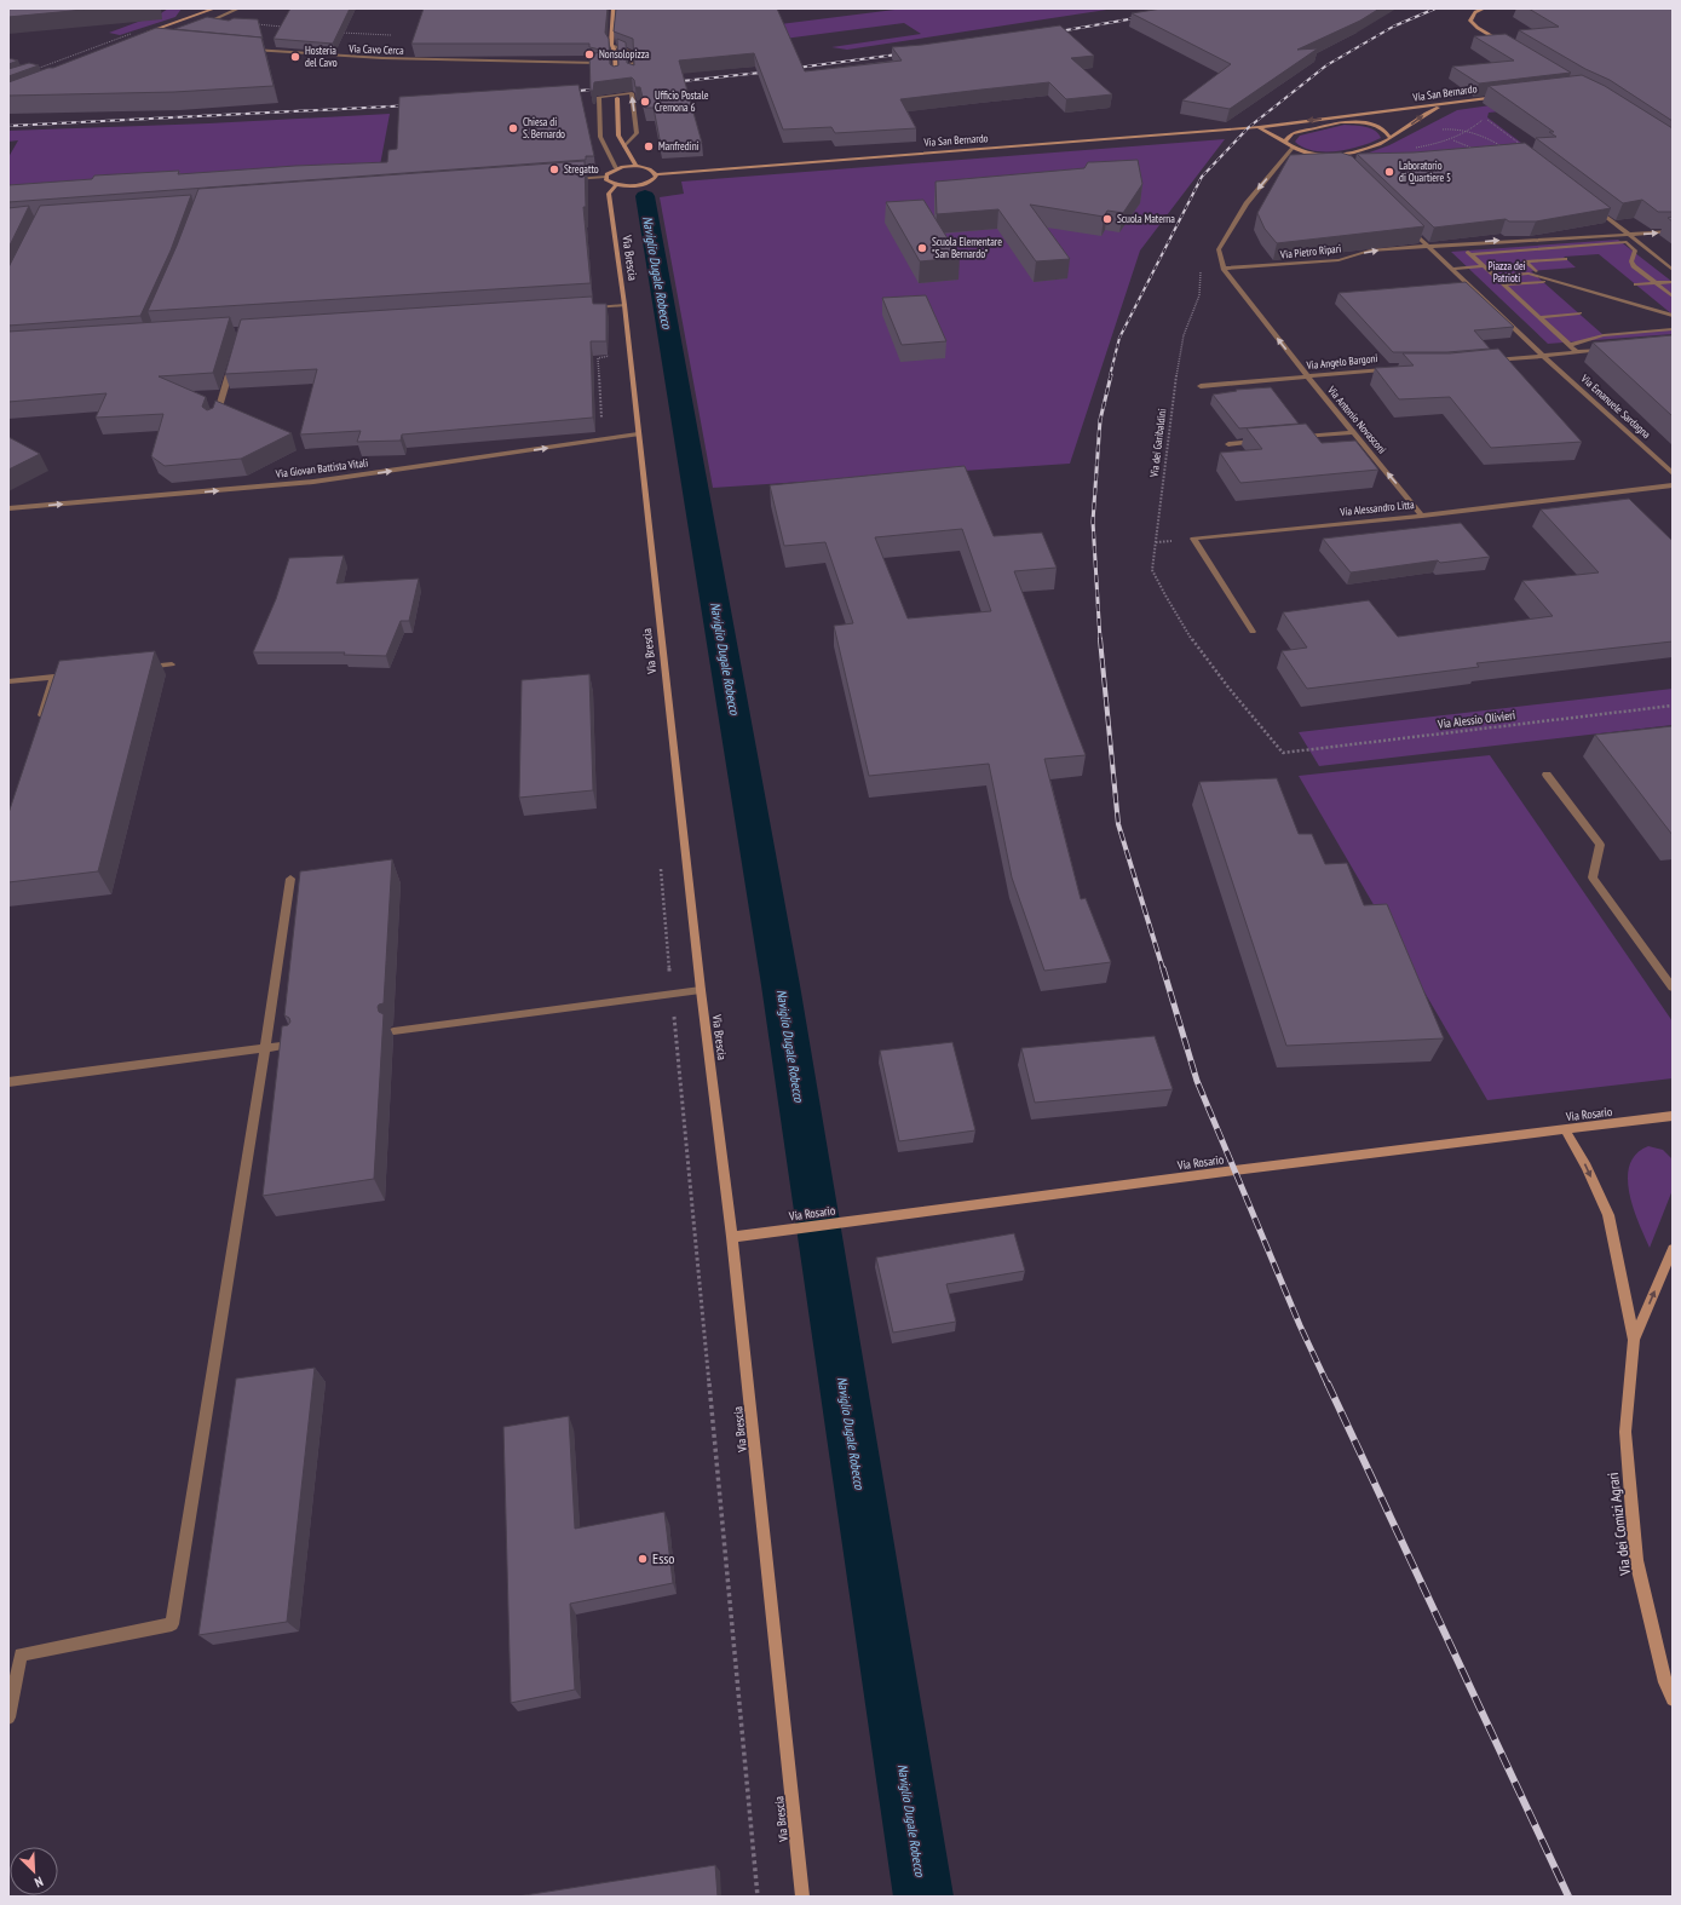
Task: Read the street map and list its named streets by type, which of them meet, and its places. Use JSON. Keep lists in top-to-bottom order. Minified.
{"streets":{"street":["Via Cavo Cerca","Via San Bernardo","Via Pietro Ripari","Via Brescia","Via Angelo Bargoni","Via Emanuele Sardagna","Via Antonio Novasconi","Via Giovan Battista Vitali","Via Alessandro Litta","Via Rosario","Via dei Comizi Agrari"],"path":["Via dei Garibaldini","Via Alessio Olivieri"]},"crossings":[["Via Pietro Ripari","Via Antonio Novasconi"],["Via Brescia","Via Giovan Battista Vitali"],["Via Brescia","Via Rosario"],["Via Angelo Bargoni","Via Antonio Novasconi"],["Via Antonio Novasconi","Via Alessandro Litta"],["Via dei Garibaldini","Via Alessio Olivieri"],["Via Rosario","Via dei Comizi Agrari"]],"one_way":["Via Pietro Ripari","Via Antonio Novasconi","Via Giovan Battista Vitali"],"water":["Naviglio Dugale Robecco"],"parks":["Piazza dei Patrioti"],"places":["Nonsolopizza","Hosteria del Cavo","Ufficio Postale Cremona 6","Chiesa di S. Bernardo","Manfredini","Stregatto","Laboratorio di Quartiere 5","Scuola Materna","Scuola Elementare \"San Bernardo\"","Esso"],"north":"bottom right"}
